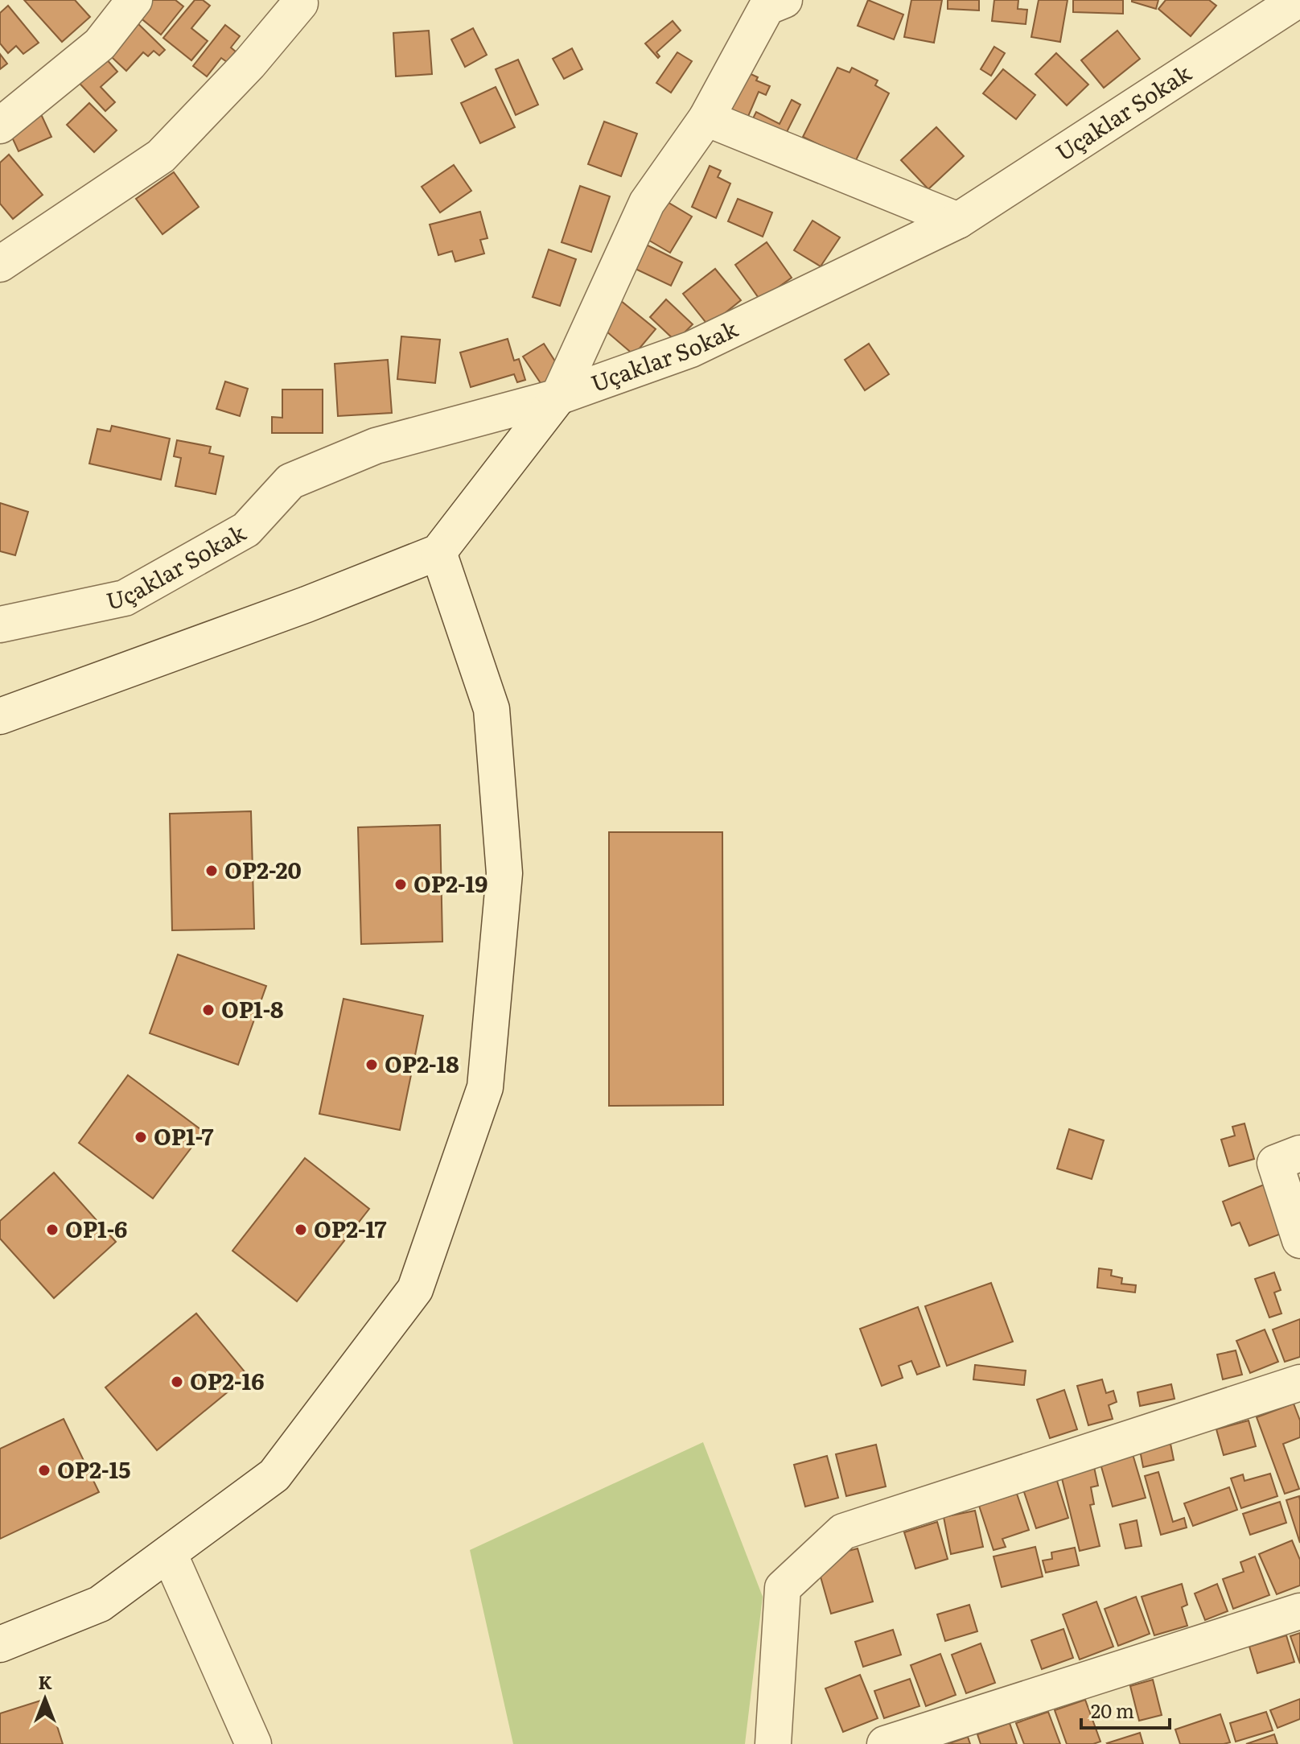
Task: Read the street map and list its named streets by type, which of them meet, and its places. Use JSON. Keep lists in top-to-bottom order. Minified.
{"streets":{"street":["Uçaklar Sokak"]},"places":["OP2-20","OP2-19","OP1-8","OP2-18","OP1-7","OP1-6","OP2-17","OP2-16","OP2-15"],"scale_bar":"20 m","north":"top"}
